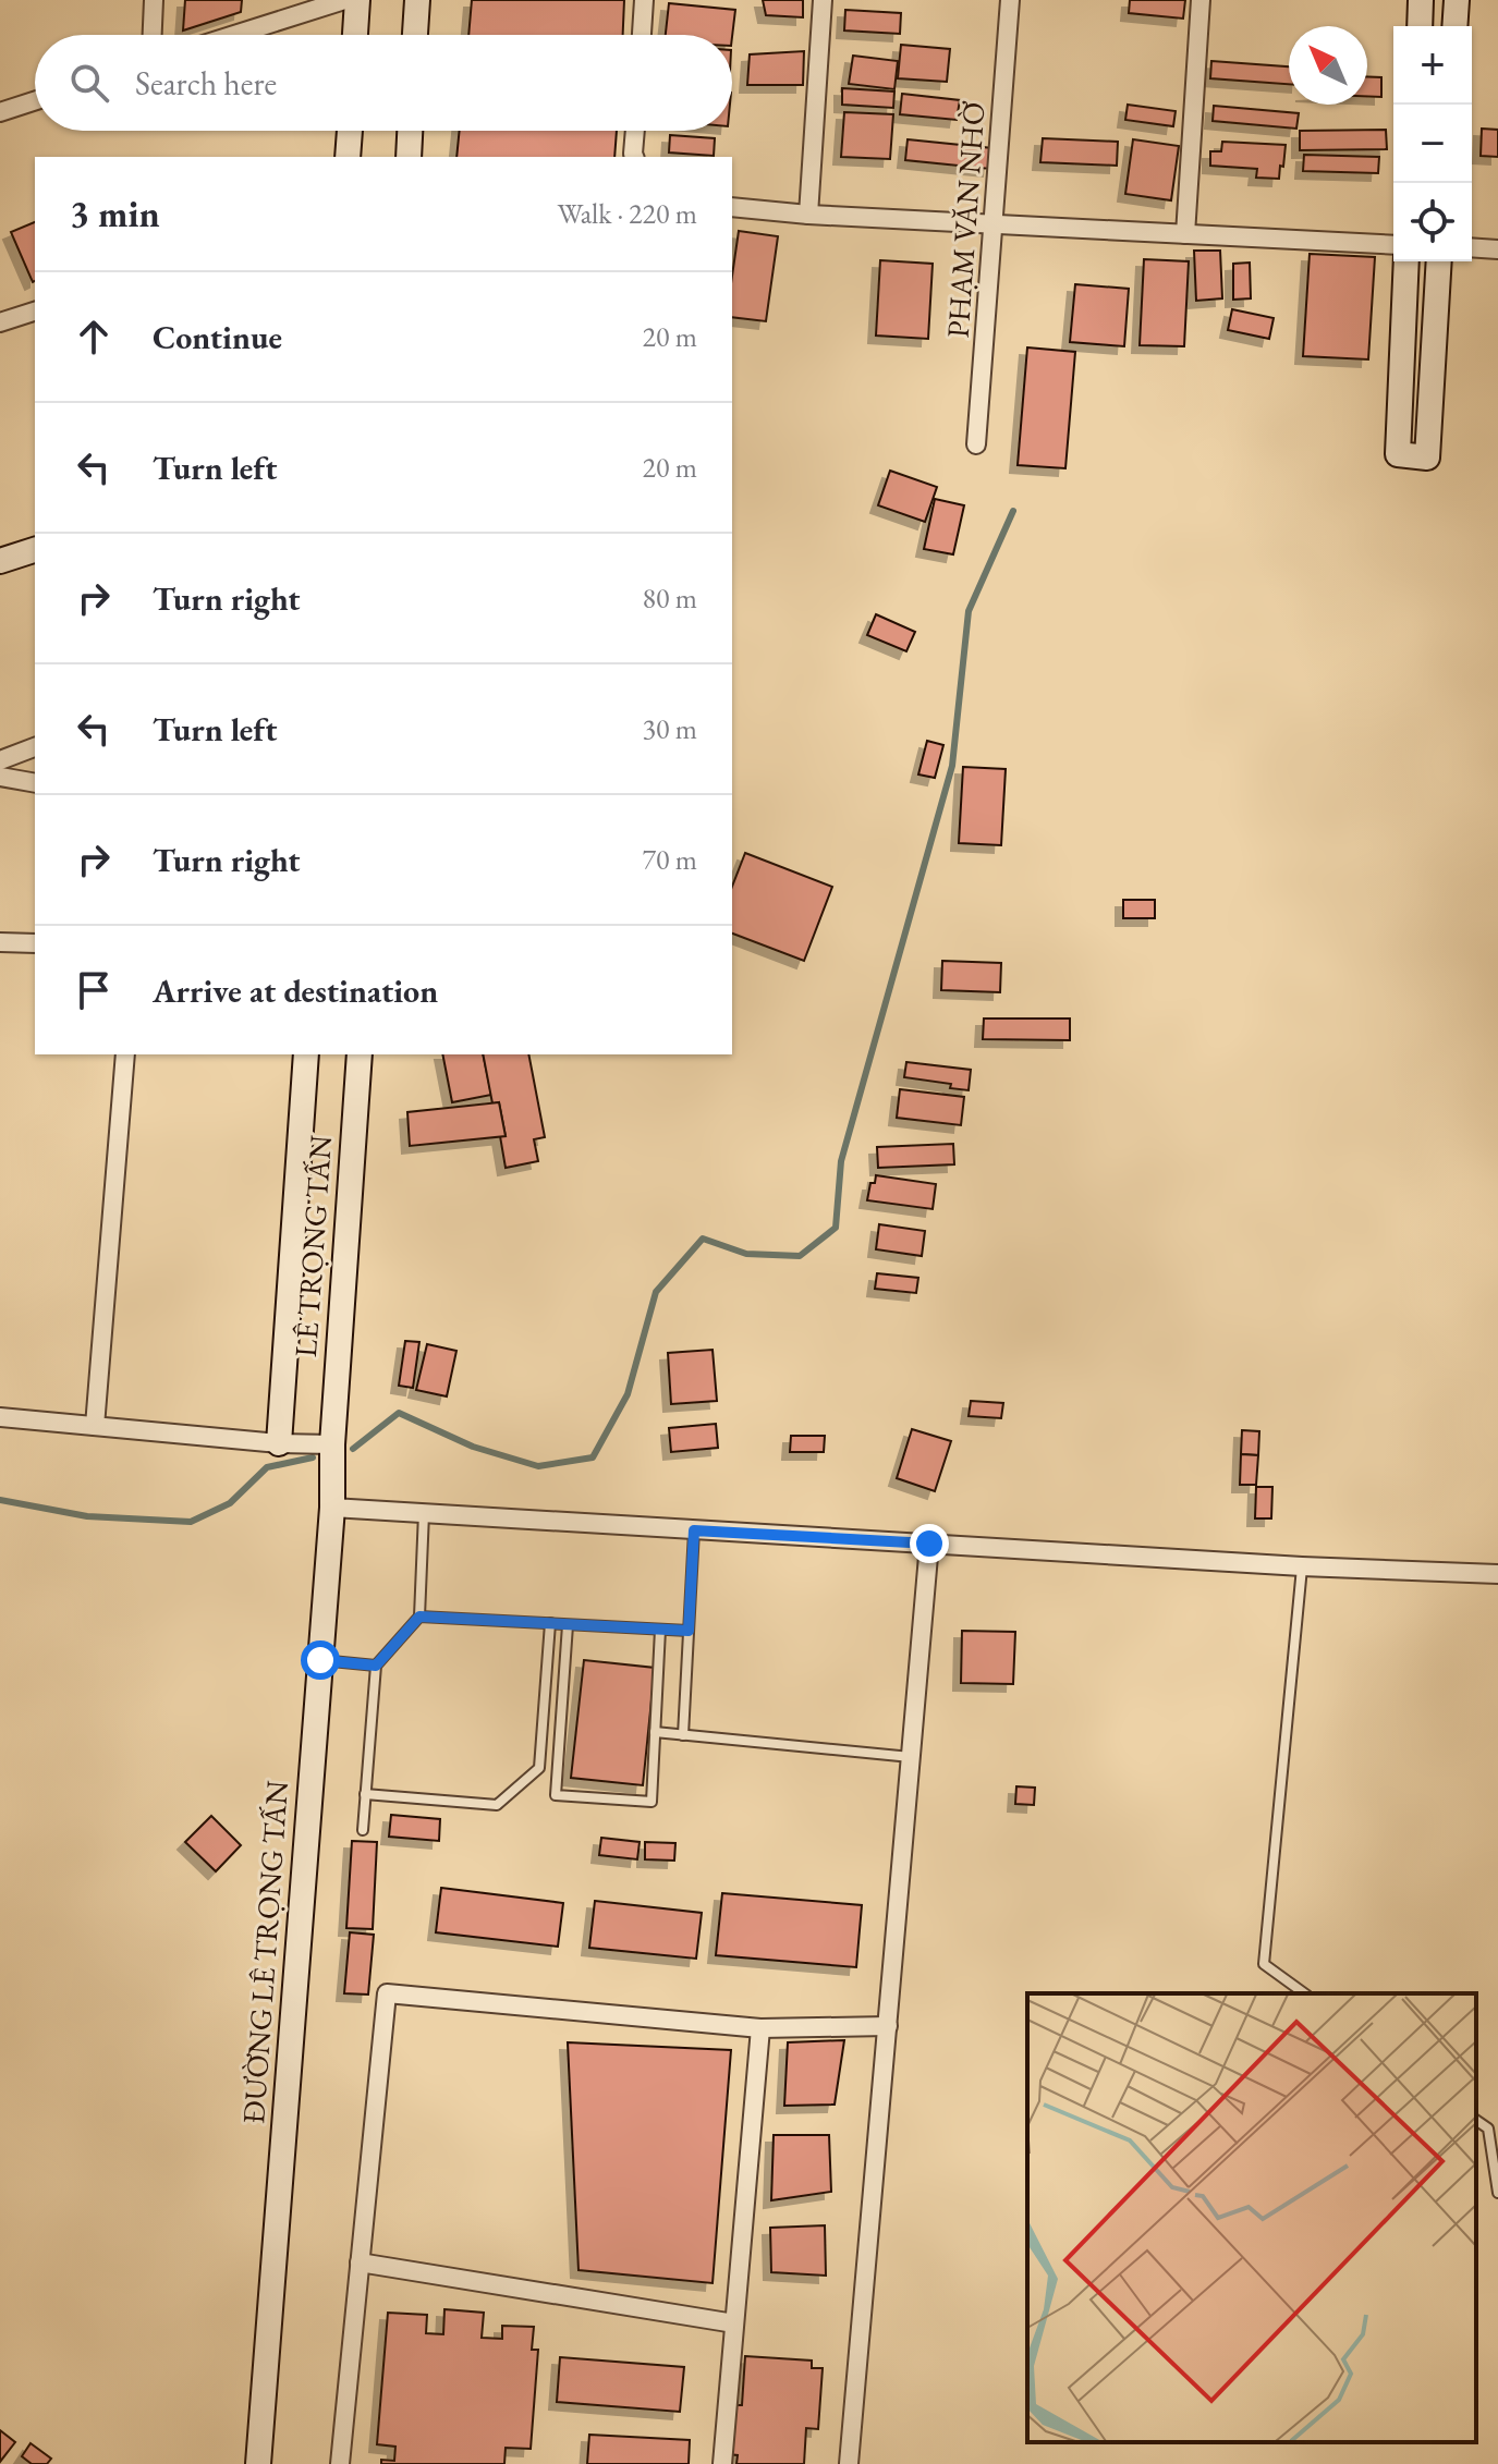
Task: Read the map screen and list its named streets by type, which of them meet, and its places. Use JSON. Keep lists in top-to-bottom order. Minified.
{"streets":{"street":["PHẠM VĂN NHỜ","LÊ TRỌNG TẤN","ĐƯỜNG LÊ TRỌNG TẤN"]},"crossings":[["LÊ TRỌNG TẤN","ĐƯỜNG LÊ TRỌNG TẤN"]],"north":"top left","page":{"map_buttons":["+","−"],"search":"Search here","heading":["3 min","Walk · 220 m"],"list":[["Continue","20 m"],["Turn left","20 m"],["Turn right","80 m"],["Turn left","30 m"],["Turn right","70 m"],"Arrive at destination"]}}
